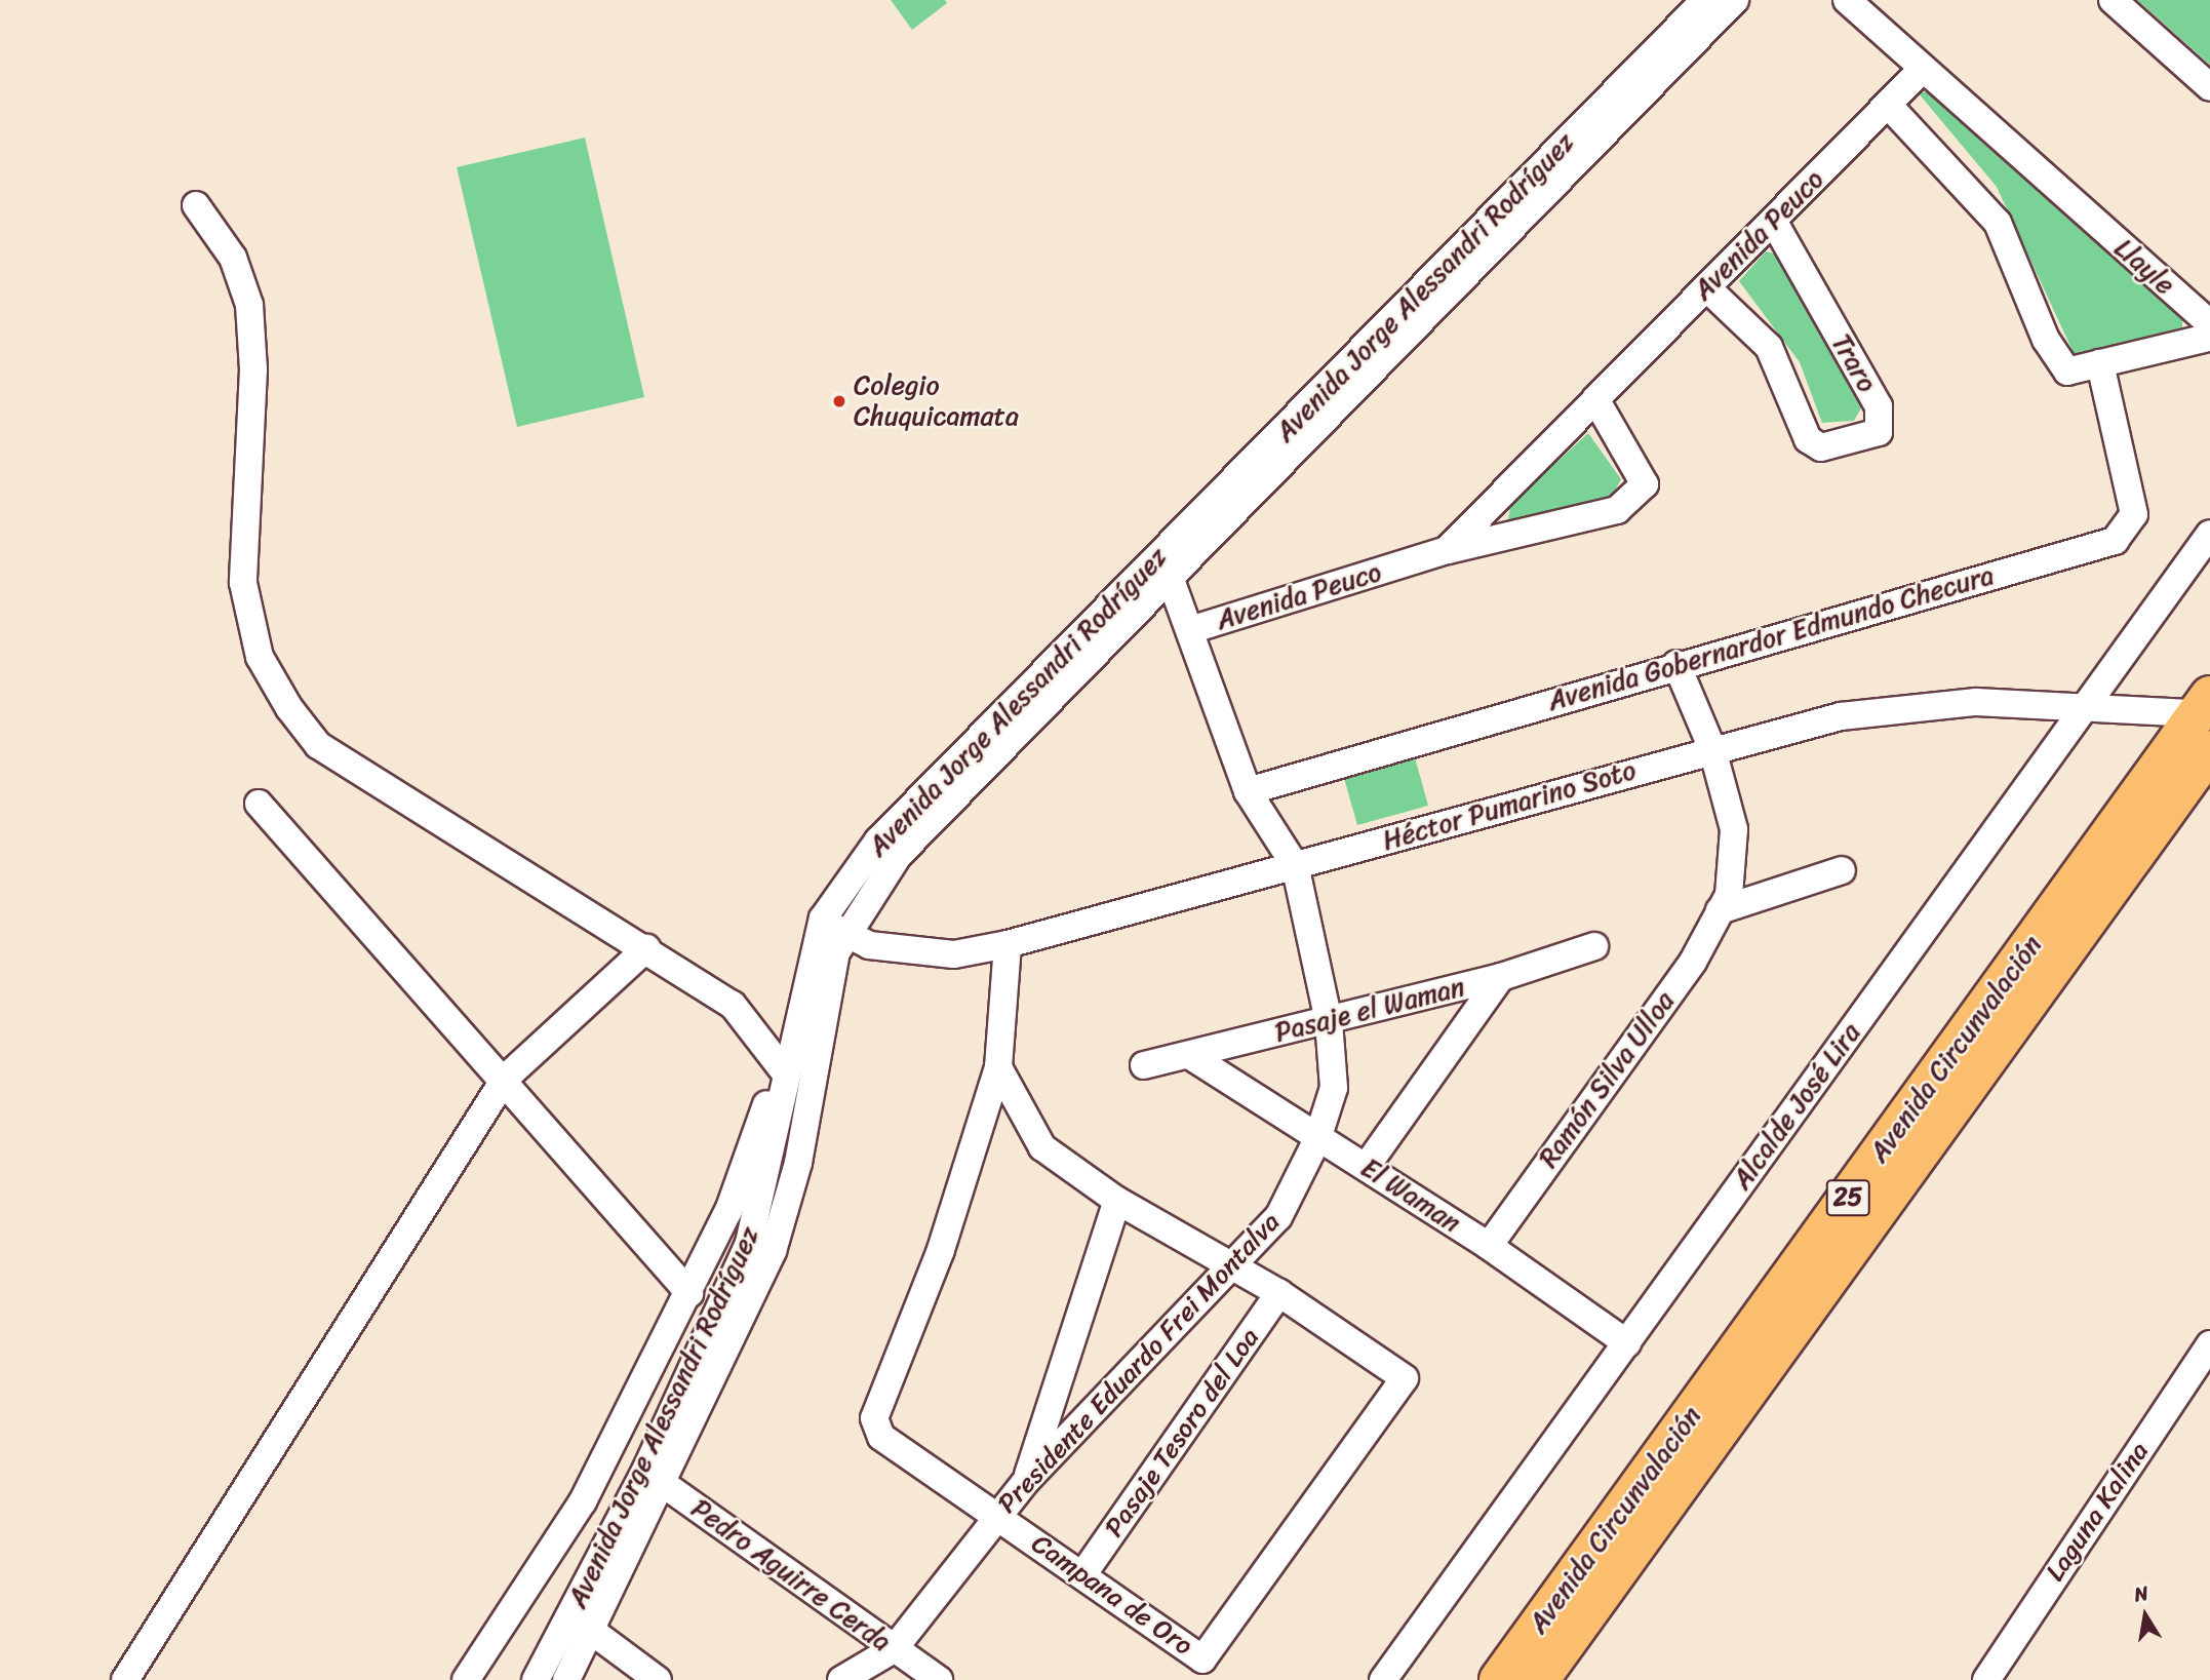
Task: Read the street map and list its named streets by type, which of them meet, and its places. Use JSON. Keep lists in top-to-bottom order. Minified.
{"streets":{"highway":["Avenida Circunvalación","25"],"street":["Avenida Peuco","Llayle","Avenida Jorge Alessandri Rodríguez","Traro","Avenida Gobernardor Edmundo Checura","Héctor Pumarino Soto","Pasaje el Waman","Ramón Silva Ulloa","Alcalde José Lira","El Waman","Presidente Eduardo Frei Montalva","Pasaje Tesoro del Loa","Laguna Kalina","Pedro Aguirre Cerda","Campana de Oro"]},"crossings":[["Avenida Peuco","Llayle"],["Avenida Peuco","Traro"],["Avenida Peuco","Presidente Eduardo Frei Montalva"],["Llayle","Avenida Gobernardor Edmundo Checura"],["Avenida Jorge Alessandri Rodríguez","Héctor Pumarino Soto"],["Avenida Jorge Alessandri Rodríguez","Presidente Eduardo Frei Montalva"],["Avenida Jorge Alessandri Rodríguez","Pedro Aguirre Cerda"],["Avenida Gobernardor Edmundo Checura","Ramón Silva Ulloa"],["Avenida Gobernardor Edmundo Checura","Presidente Eduardo Frei Montalva"],["Héctor Pumarino Soto","Avenida Circunvalación"],["Héctor Pumarino Soto","Ramón Silva Ulloa"],["Héctor Pumarino Soto","Alcalde José Lira"],["Héctor Pumarino Soto","Presidente Eduardo Frei Montalva"],["Héctor Pumarino Soto","Campana de Oro"],["Pasaje el Waman","El Waman"],["Pasaje el Waman","Presidente Eduardo Frei Montalva"],["Ramón Silva Ulloa","El Waman"],["Alcalde José Lira","El Waman"],["El Waman","Presidente Eduardo Frei Montalva"],["Presidente Eduardo Frei Montalva","Pedro Aguirre Cerda"],["Presidente Eduardo Frei Montalva","Campana de Oro"],["Pasaje Tesoro del Loa","Campana de Oro"]],"places":["Colegio Chuquicamata"],"north":"top"}
